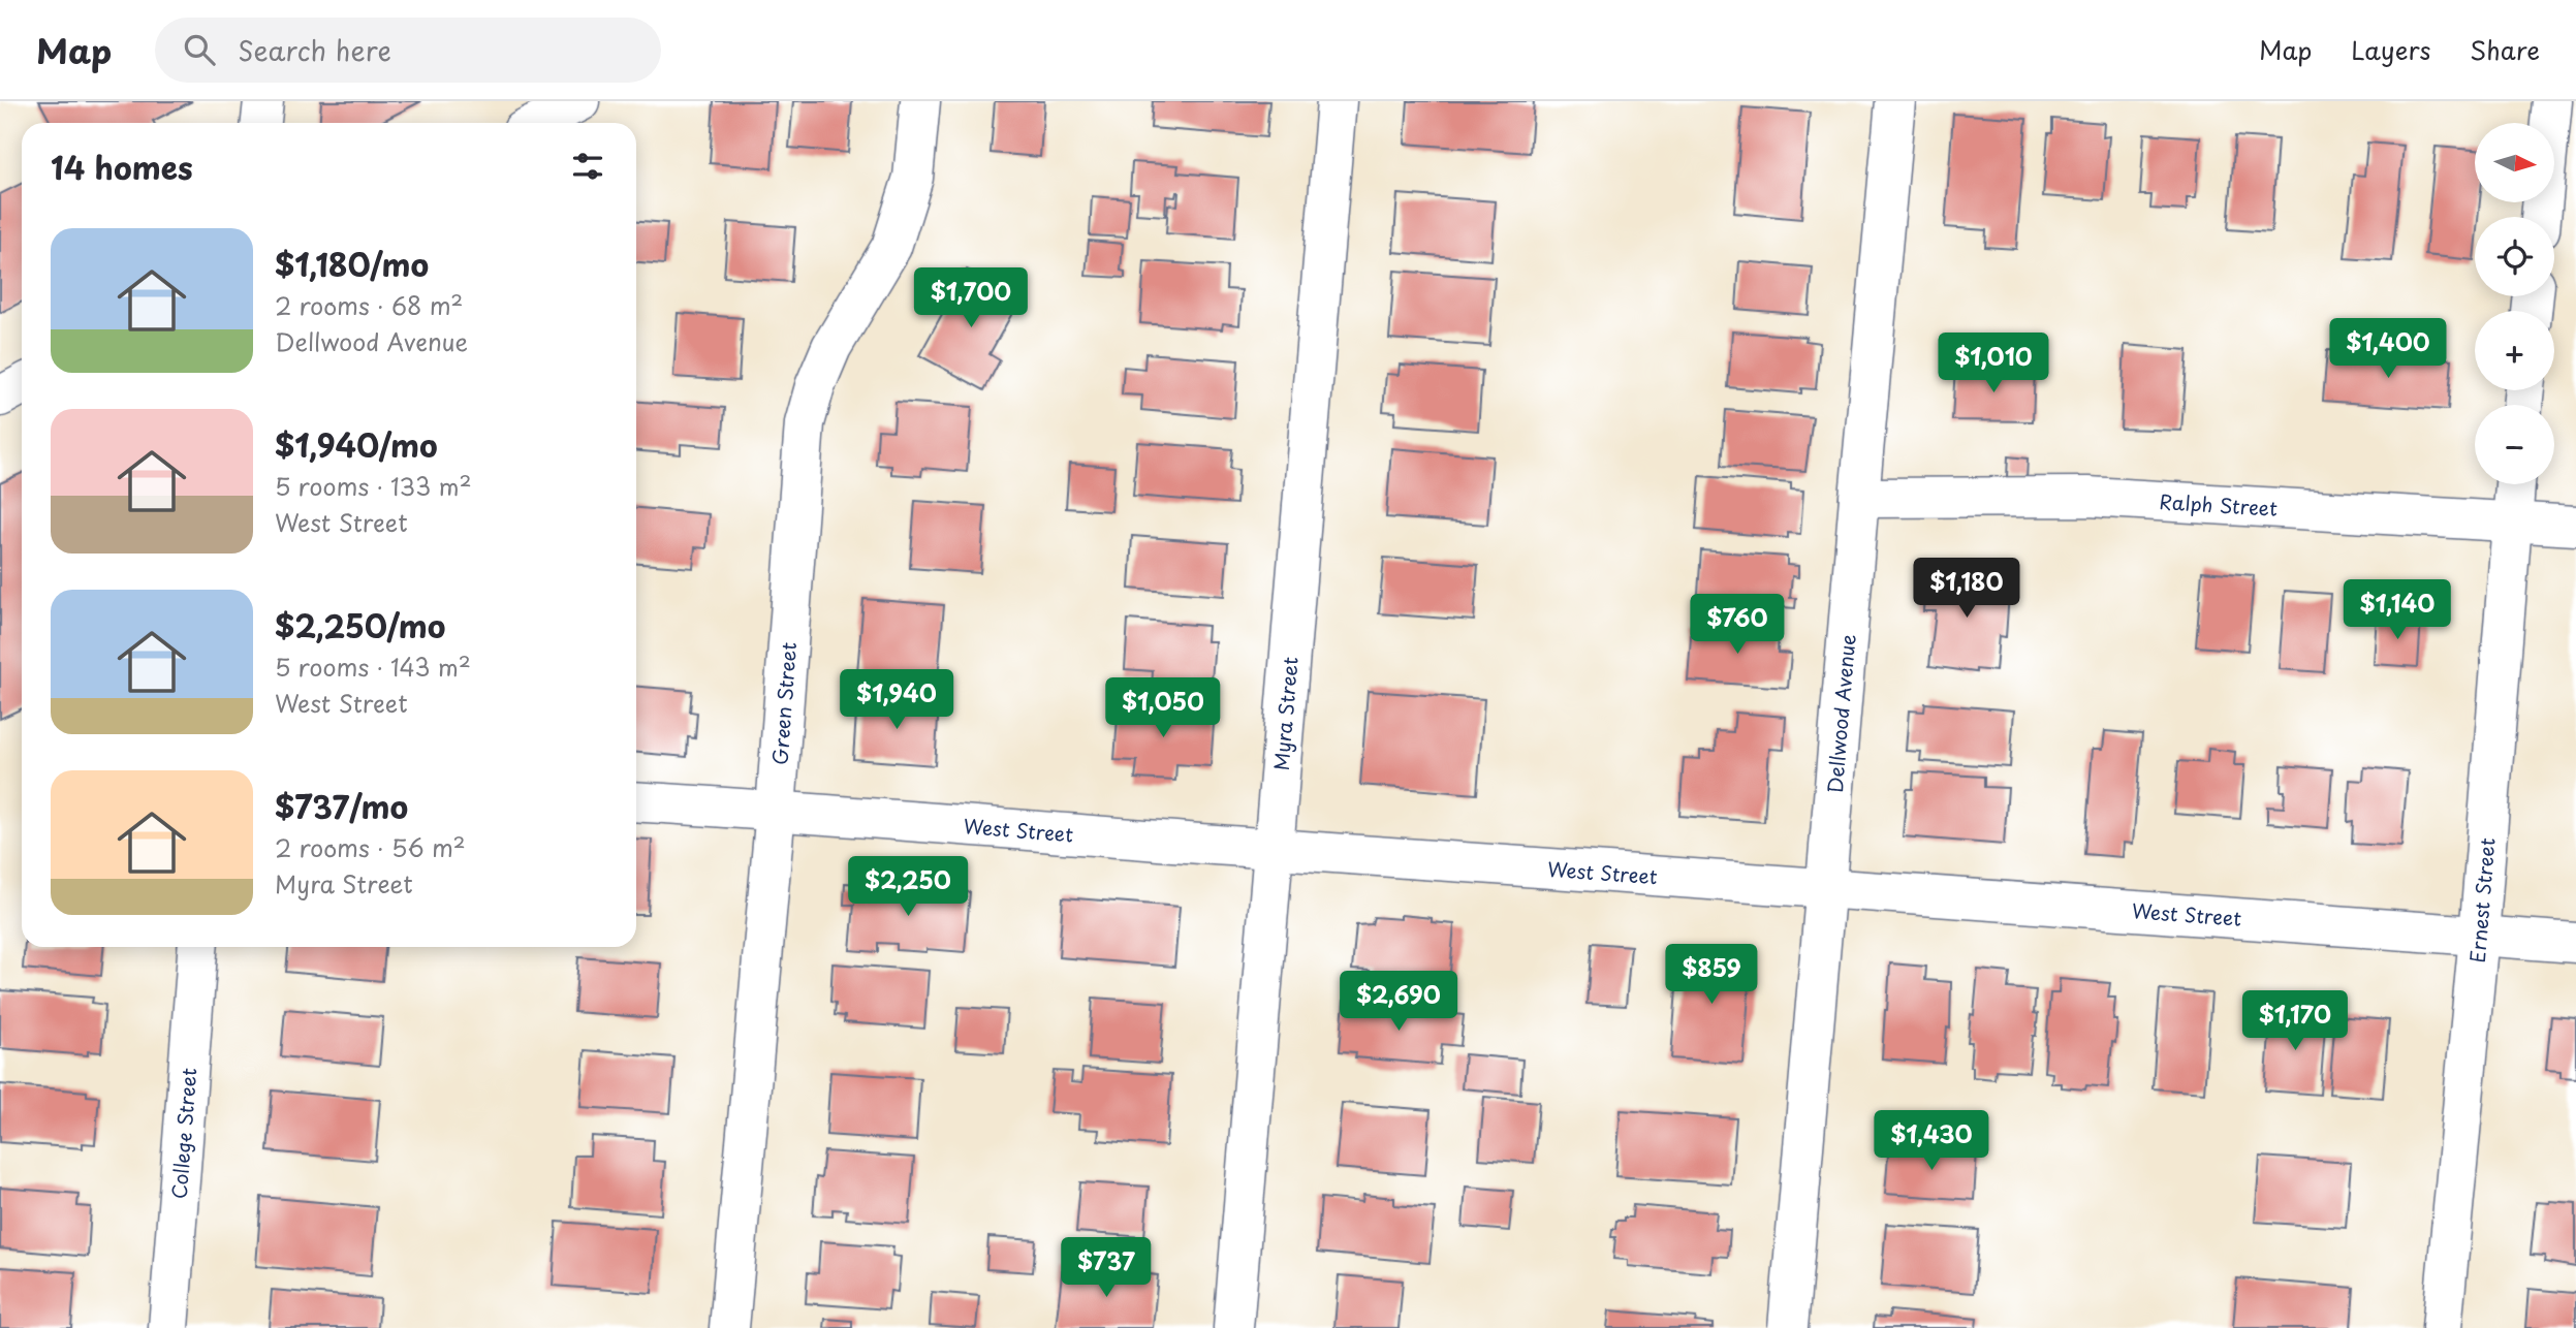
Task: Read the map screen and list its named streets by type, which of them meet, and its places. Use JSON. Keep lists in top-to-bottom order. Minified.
{"streets":{"street":["Ralph Street","Green Street","Myra Street","Dellwood Avenue","West Street","Ernest Street","College Street"]},"crossings":[["Ralph Street","Dellwood Avenue"],["Ralph Street","Ernest Street"],["Green Street","West Street"],["Myra Street","West Street"],["Dellwood Avenue","West Street"],["West Street","Ernest Street"]],"north":"right","page":{"header":"Map","search":"Search here","nav":["Map","Layers","Share"],"map_buttons":["+","−"],"heading":"14 homes","list":[{"name":"$1,180/mo","note":"2 rooms · 68 m² · Dellwood Avenue"},{"name":"$1,940/mo","note":"5 rooms · 133 m² · West Street"},{"name":"$2,250/mo","note":"5 rooms · 143 m² · West Street"},{"name":"$737/mo","note":"2 rooms · 56 m² · Myra Street"}],"price":["$1,700","$1,400","$1,010","$1,180","$1,140","$760","$1,940","$1,050","$2,250","$859","$2,690","$1,170","$1,430","$737"]}}
